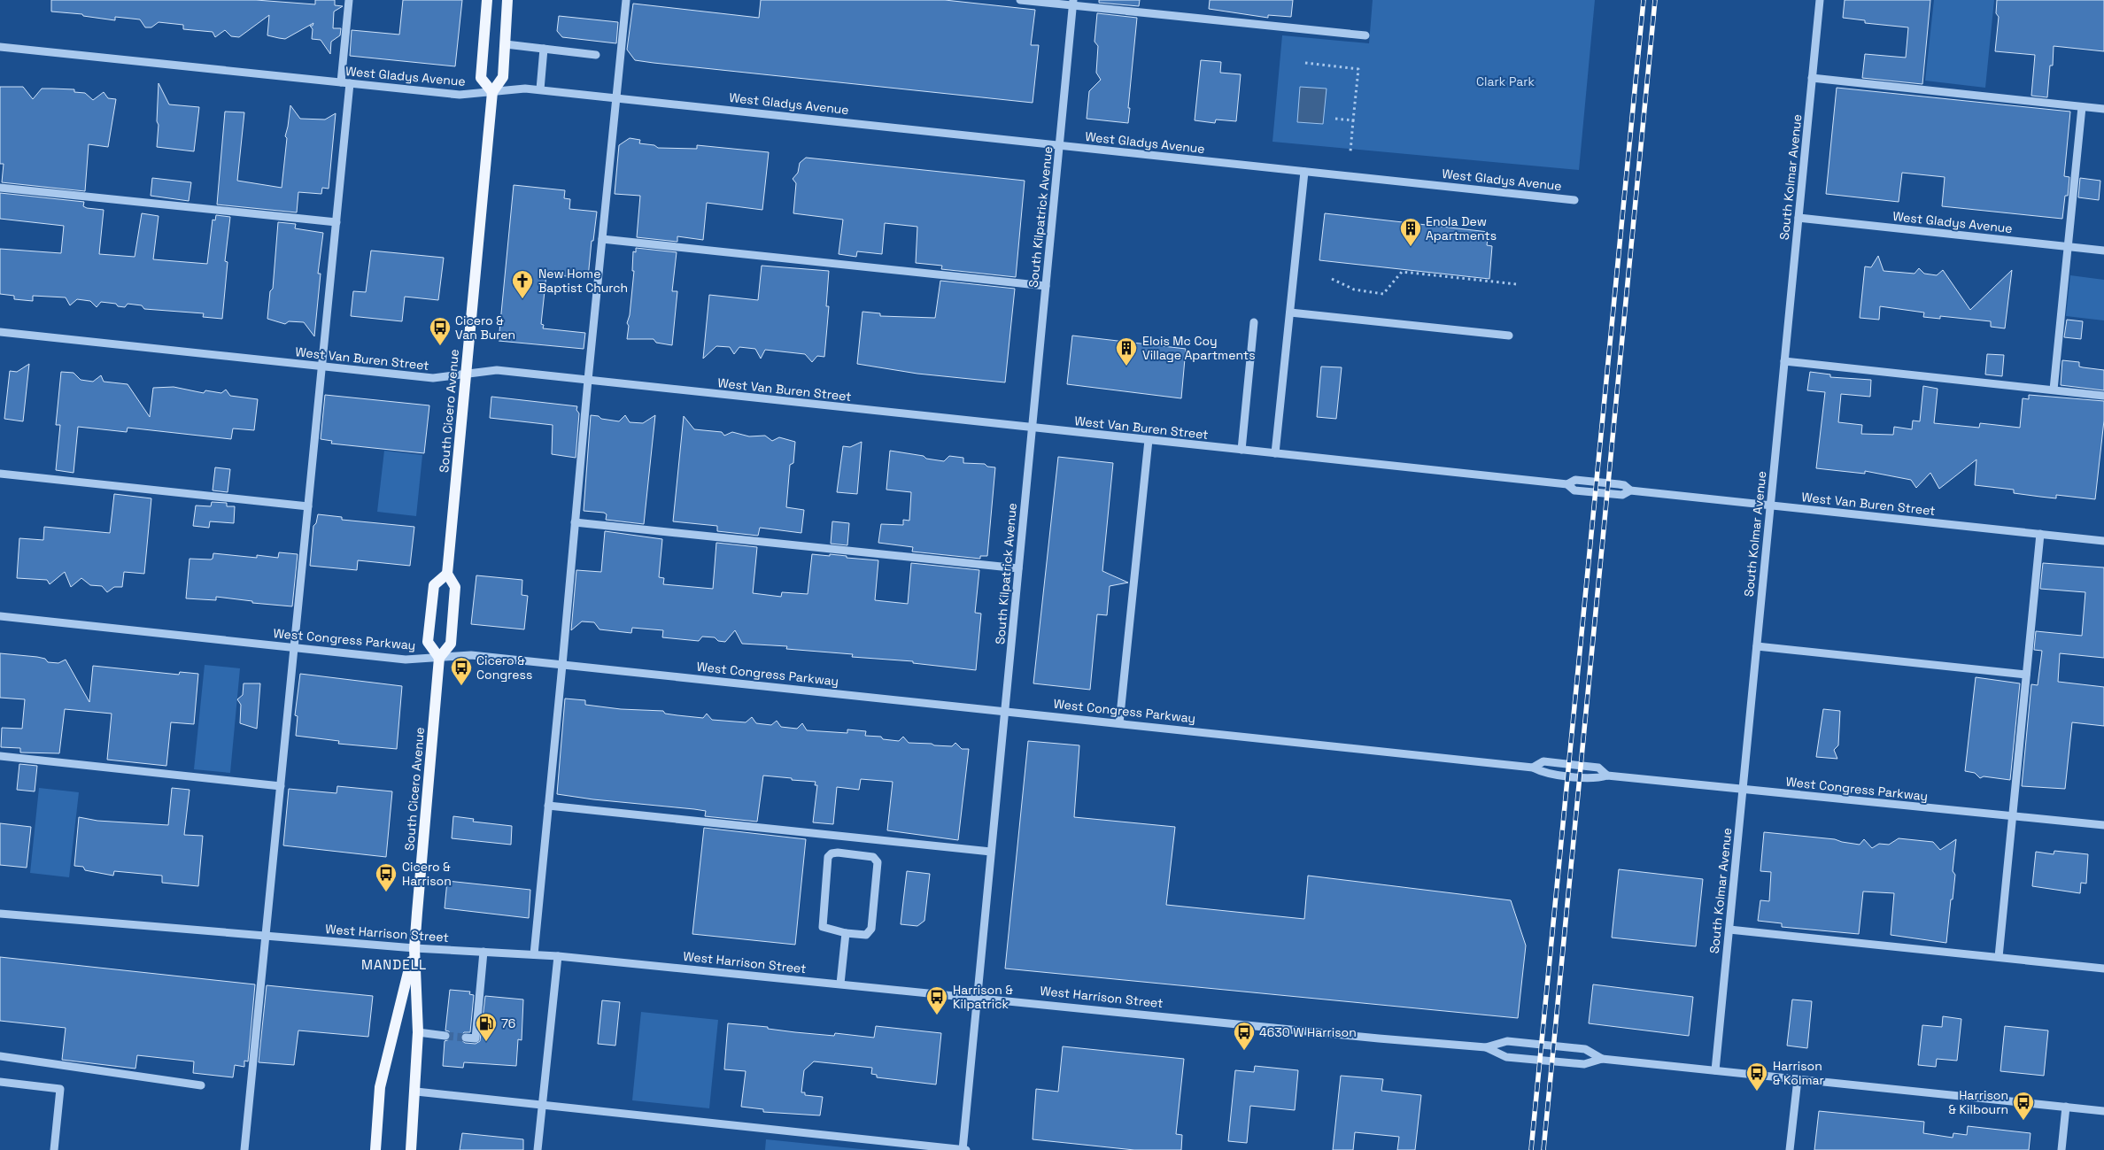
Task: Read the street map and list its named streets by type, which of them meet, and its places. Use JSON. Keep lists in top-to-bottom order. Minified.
{"streets":{"main road":["South Cicero Avenue"],"street":["West Gladys Avenue","South Kolmar Avenue","South Kilpatrick Avenue","West Van Buren Street","West Congress Parkway","West Harrison Street"]},"crossings":[["West Gladys Avenue","South Kolmar Avenue"],["West Gladys Avenue","South Kilpatrick Avenue"],["West Gladys Avenue","South Cicero Avenue"],["South Kolmar Avenue","West Van Buren Street"],["South Kolmar Avenue","West Congress Parkway"],["South Kolmar Avenue","West Harrison Street"],["South Kilpatrick Avenue","West Van Buren Street"],["South Kilpatrick Avenue","West Congress Parkway"],["South Kilpatrick Avenue","West Harrison Street"],["West Van Buren Street","South Cicero Avenue"],["South Cicero Avenue","West Congress Parkway"],["South Cicero Avenue","West Harrison Street"]],"districts":["MANDELL"],"parks":["Clark Park"],"places":{"building":["Enola Dew Apartments","Elois Mc Coy Village Apartments"],"church":["New Home Baptist Church"],"bus stop":["Cicero & Van Buren","Cicero & Congress","Cicero & Harrison","Harrison & Kilpatrick","4630 W Harrison","Harrison & Kolmar","Harrison & Kilbourn"],"fuel station":["76"]}}
